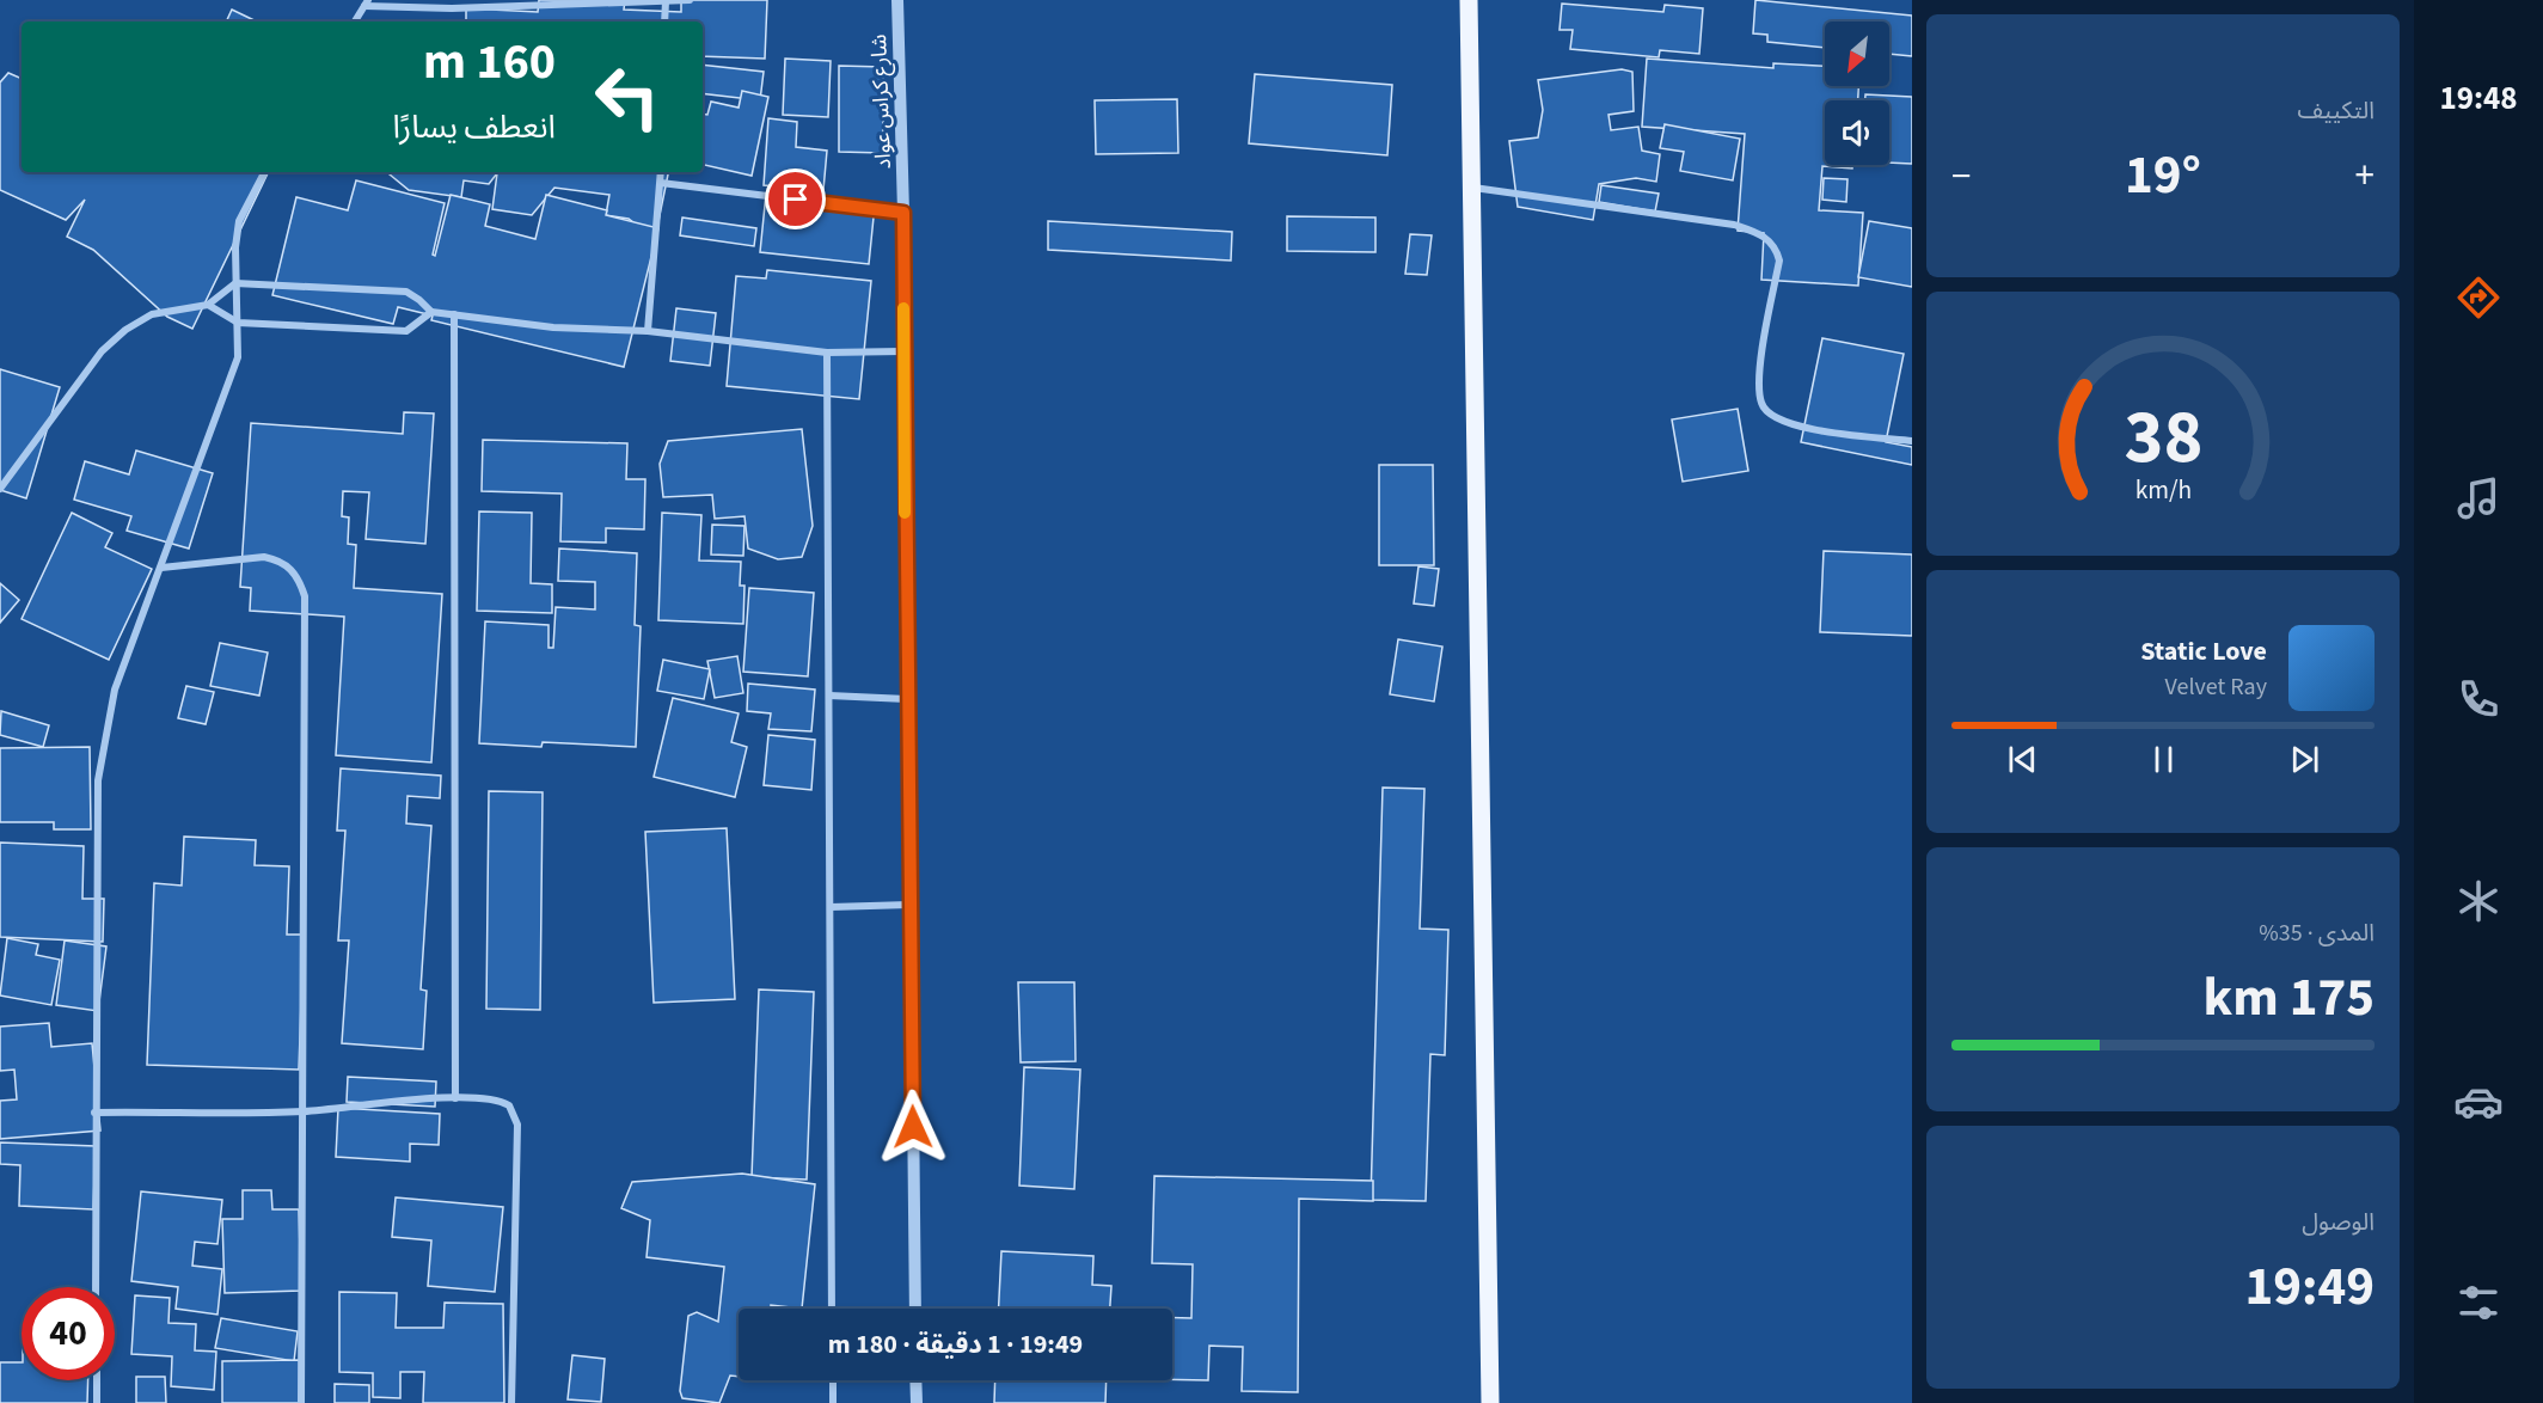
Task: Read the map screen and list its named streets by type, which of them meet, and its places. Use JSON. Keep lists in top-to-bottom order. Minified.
{"streets":{"street":["شارع كراس عواد"]},"north":"bottom left","page":{"tabs":"19:48","tile":["التكييف",["المدى · 35%","175 km"],["الوصول","19:49"]],"turn":["160 m","انعطف يسارًا"],"heat":["−","19°","+"],"song":["Static Love","Velvet Ray"],"limit":"40","trip":"19:49 · 1 دقيقة · 180 m","gauge":["38","km/h"]}}
